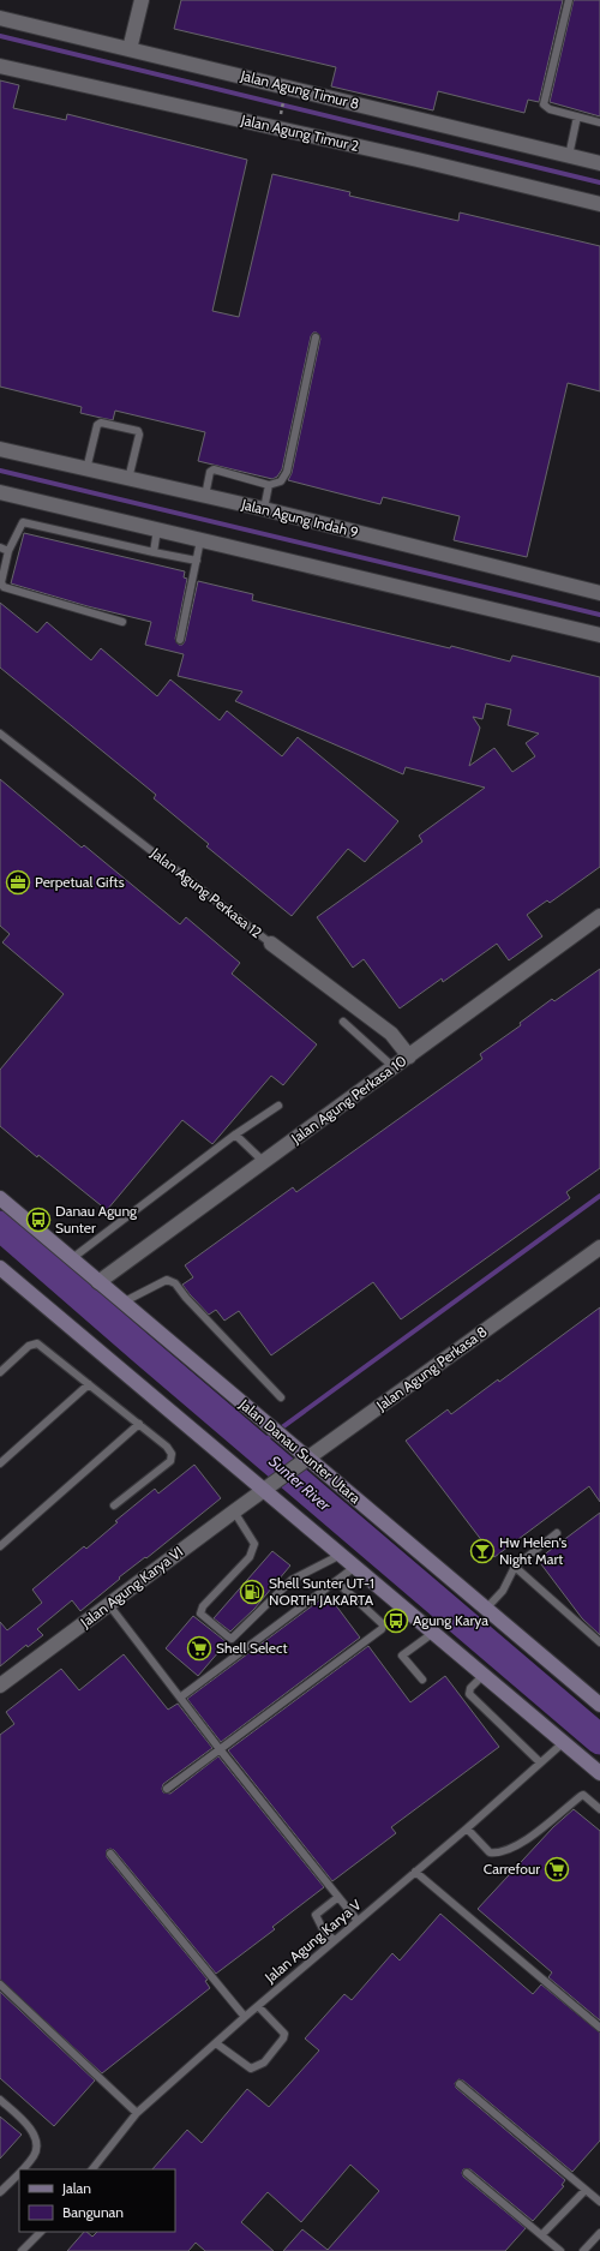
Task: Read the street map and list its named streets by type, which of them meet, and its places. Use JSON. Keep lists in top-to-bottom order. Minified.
{"streets":{"main road":["Jalan Danau Sunter Utara"],"street":["Jalan Agung Timur 8","Jalan Agung Timur 2","Jalan Agung Indah 9","Jalan Agung Perkasa 12","Jalan Agung Perkasa 10","Jalan Agung Perkasa 8","Jalan Agung Karya VI"],"lane":["Jalan Agung Karya V"]},"crossings":[["Jalan Agung Perkasa 12","Jalan Agung Perkasa 10"],["Jalan Agung Perkasa 10","Jalan Danau Sunter Utara"],["Jalan Agung Perkasa 8","Jalan Danau Sunter Utara"],["Jalan Agung Perkasa 8","Jalan Agung Karya VI"]],"water":["Sunter River"],"places":{"office":["Perpetual Gifts"],"bus stop":["Danau Agung Sunter","Agung Karya"],"bar":["Hw Helen's Night Mart"],"fuel station":["Shell Sunter UT-1 NORTH JAKARTA"],"supermarket":["Shell Select","Carrefour"]},"legend":["Jalan","Bangunan"]}
